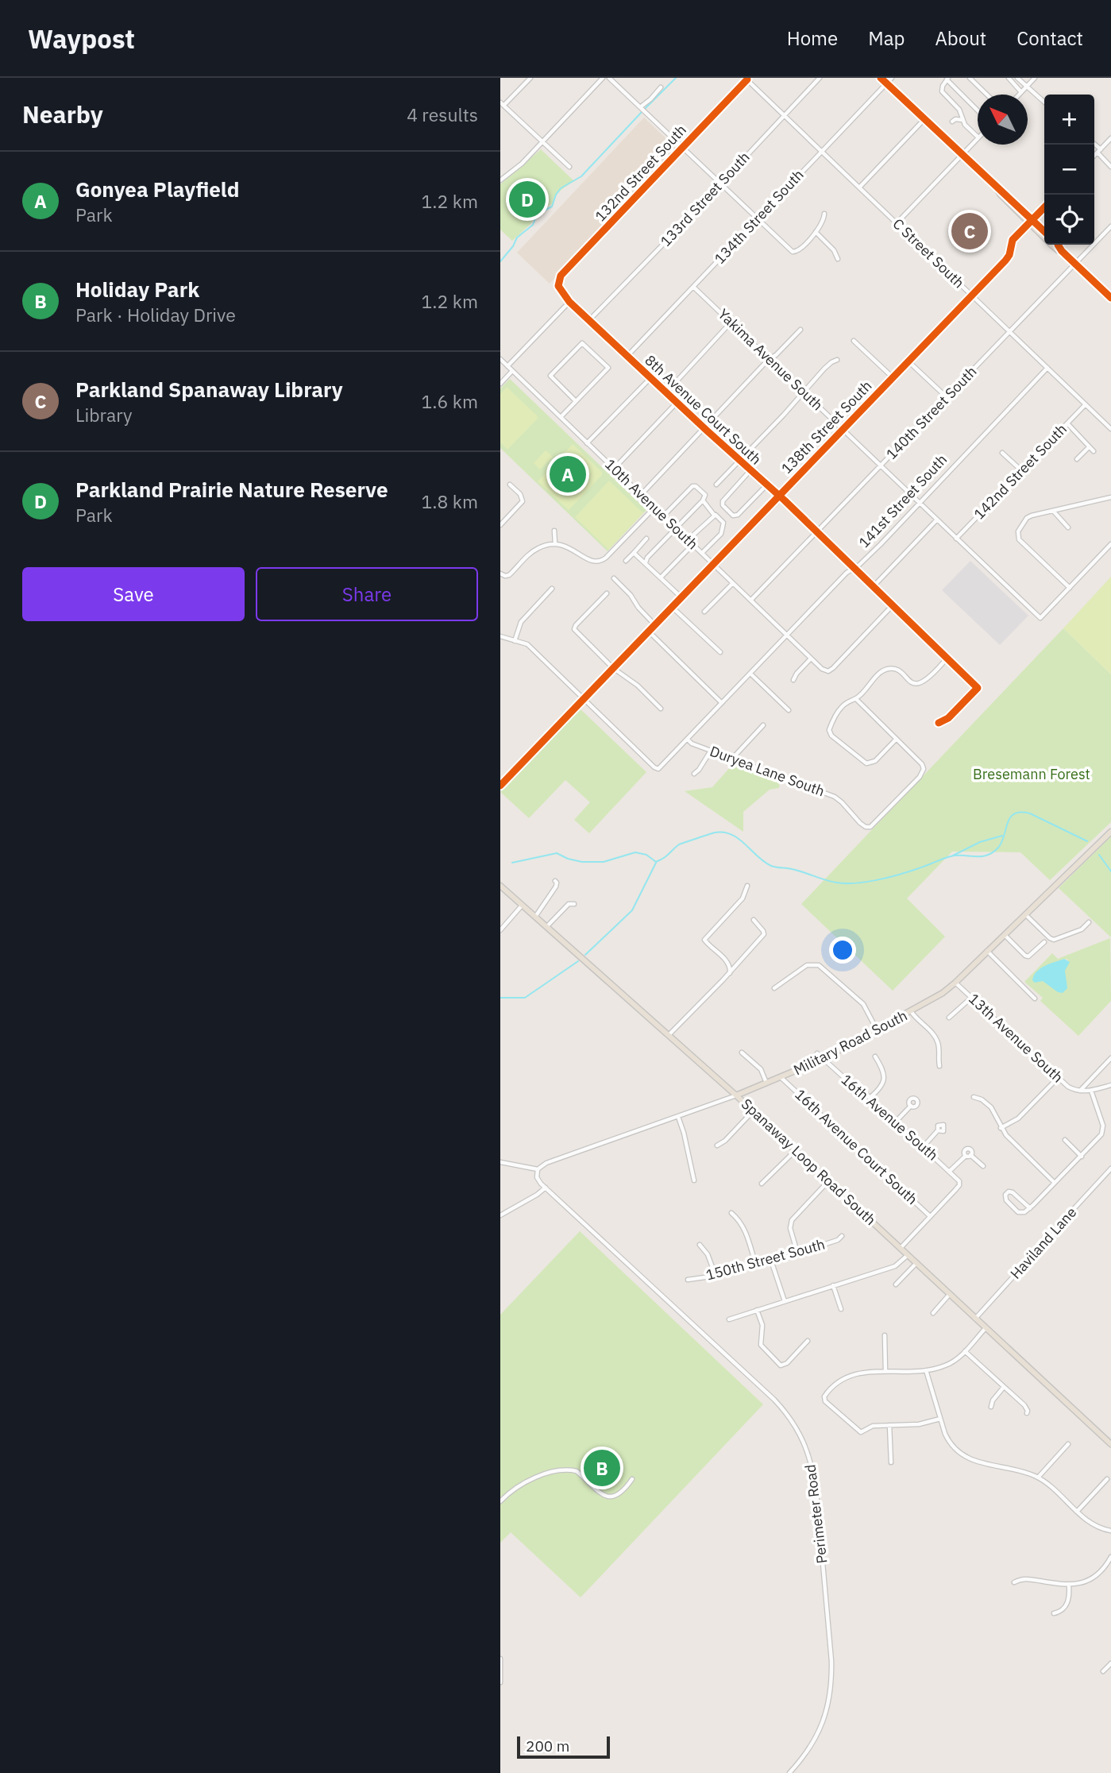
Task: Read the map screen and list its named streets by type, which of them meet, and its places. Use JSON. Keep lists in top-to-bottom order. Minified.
{"streets":{"main road":["Military Road South","Spanaway Loop Road South"],"street":["132nd Street South","133rd Street South","134th Street South","C Street South","Yakima Avenue South","8th Avenue Court South","140th Street South","138th Street South","142nd Street South","141st Street South","10th Avenue South","Duryea Lane South","13th Avenue South","16th Avenue South","16th Avenue Court South","Haviland Lane","150th Street South","Perimeter Road"]},"crossings":[["132nd Street South","C Street South"],["132nd Street South","8th Avenue Court South"],["133rd Street South","C Street South"],["133rd Street South","8th Avenue Court South"],["134th Street South","C Street South"],["134th Street South","Yakima Avenue South"],["134th Street South","8th Avenue Court South"],["C Street South","140th Street South"],["C Street South","138th Street South"],["C Street South","142nd Street South"],["C Street South","141st Street South"],["Yakima Avenue South","140th Street South"],["Yakima Avenue South","138th Street South"],["Yakima Avenue South","142nd Street South"],["Yakima Avenue South","141st Street South"],["8th Avenue Court South","140th Street South"],["8th Avenue Court South","138th Street South"],["8th Avenue Court South","141st Street South"],["8th Avenue Court South","10th Avenue South"],["140th Street South","10th Avenue South"],["138th Street South","141st Street South"],["138th Street South","10th Avenue South"],["141st Street South","10th Avenue South"],["141st Street South","Duryea Lane South"],["13th Avenue South","Military Road South"],["Military Road South","16th Avenue South"],["Military Road South","16th Avenue Court South"],["Military Road South","Spanaway Loop Road South"],["Military Road South","Perimeter Road"],["16th Avenue South","16th Avenue Court South"],["Spanaway Loop Road South","Haviland Lane"]],"parks":["Bresemann Forest"],"scale_bar":"200 m","north":"top left","page":{"header":"Waypost","nav":["Home","Map","About","Contact"],"heading":["Nearby","4 results"],"map_buttons":["+","−"],"list":[{"mark":"A","name":"Gonyea Playfield","note":"Park","value":"1.2 km"},{"mark":"B","name":"Holiday Park","note":"Park · Holiday Drive","value":"1.2 km"},{"mark":"C","name":"Parkland Spanaway Library","note":"Library","value":"1.6 km"},{"mark":"D","name":"Parkland Prairie Nature Reserve","note":"Park","value":"1.8 km"}],"pins":["D","C","A","B"],"buttons":["Save","Share"],"scale":"200 m"}}
